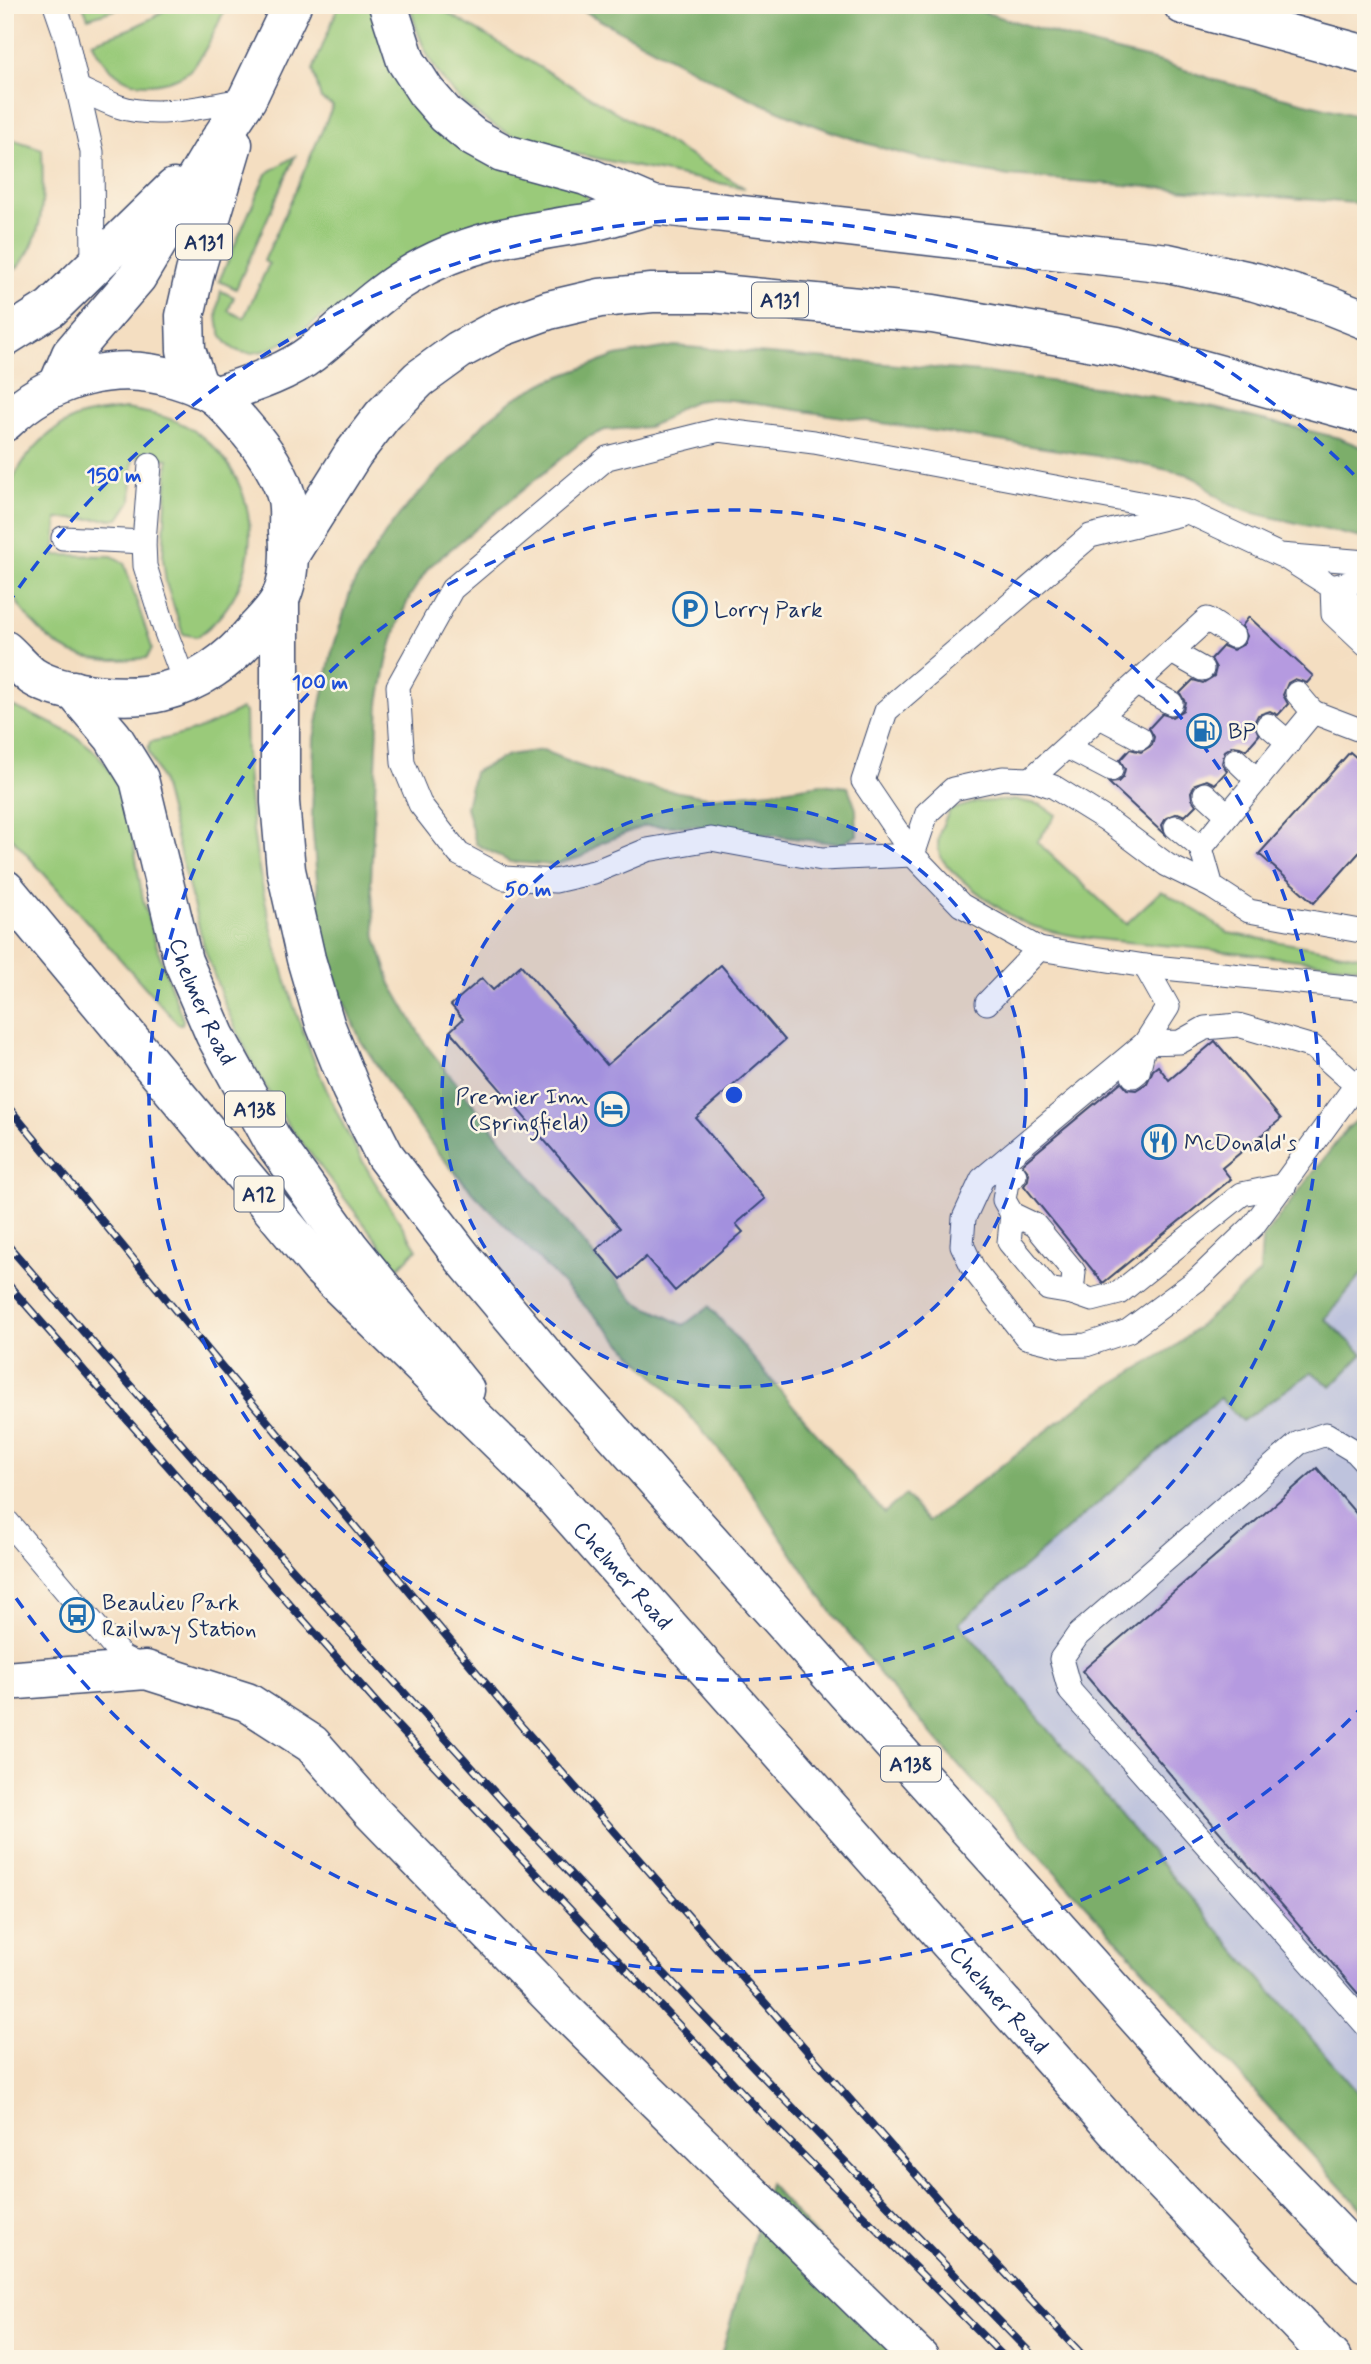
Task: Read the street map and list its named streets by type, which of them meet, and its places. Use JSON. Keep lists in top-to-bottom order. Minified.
{"streets":{"main road":["A131","Chelmer Road","A138","A12"]},"crossings":[["Chelmer Road","A12"]],"places":{"parking":["Lorry Park"],"fuel station":["BP"],"hotel":["Premier Inn (Springfield)"],"restaurant":["McDonald's"],"bus stop":["Beaulieu Park Railway Station"]},"rings":["150 m","100 m","50 m"]}
